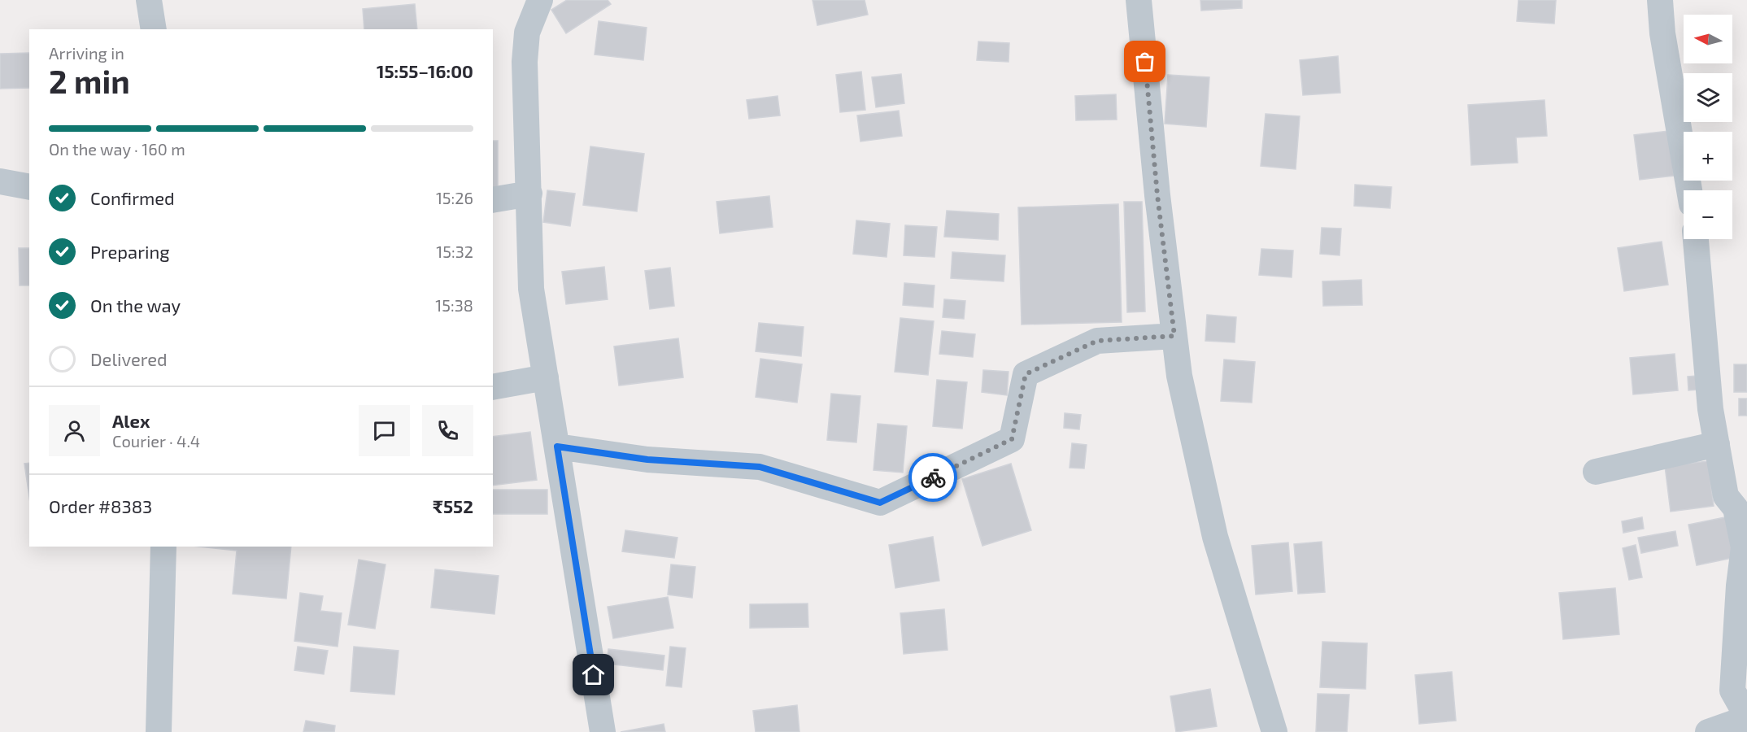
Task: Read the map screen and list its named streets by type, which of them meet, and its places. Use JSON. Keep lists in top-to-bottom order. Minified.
{"north":"left","page":{"map_buttons":["+","−"],"heading":["2 min","Arriving in","15:55–16:00"],"panel":["Alex","Courier · 4.4","Order #8383","₹552"],"bar":"On the way · 160 m","list":[["Confirmed","15:26"],["Preparing","15:32"],["On the way","15:38"],"Delivered"]}}
